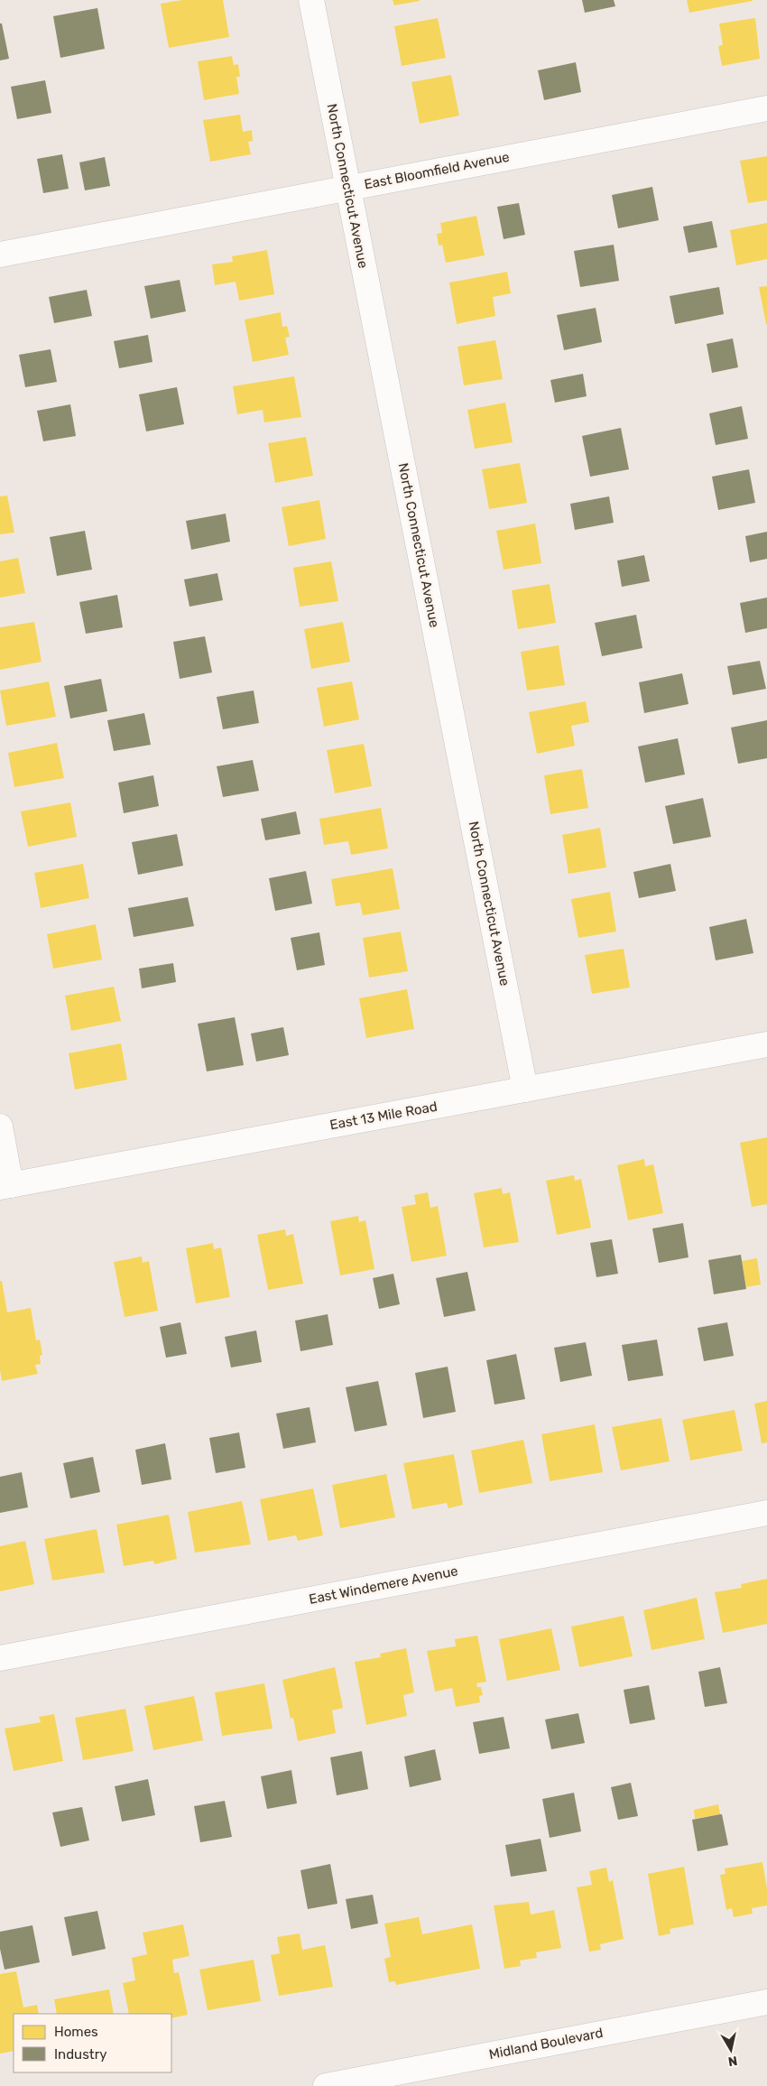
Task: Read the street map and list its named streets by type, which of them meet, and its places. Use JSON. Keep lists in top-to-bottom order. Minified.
{"streets":{"street":["East Bloomfield Avenue","North Connecticut Avenue","East 13 Mile Road","East Windemere Avenue","Midland Boulevard"]},"crossings":[["East Bloomfield Avenue","North Connecticut Avenue"],["North Connecticut Avenue","East 13 Mile Road"]],"legend":["Homes","Industry"],"north":"bottom"}
